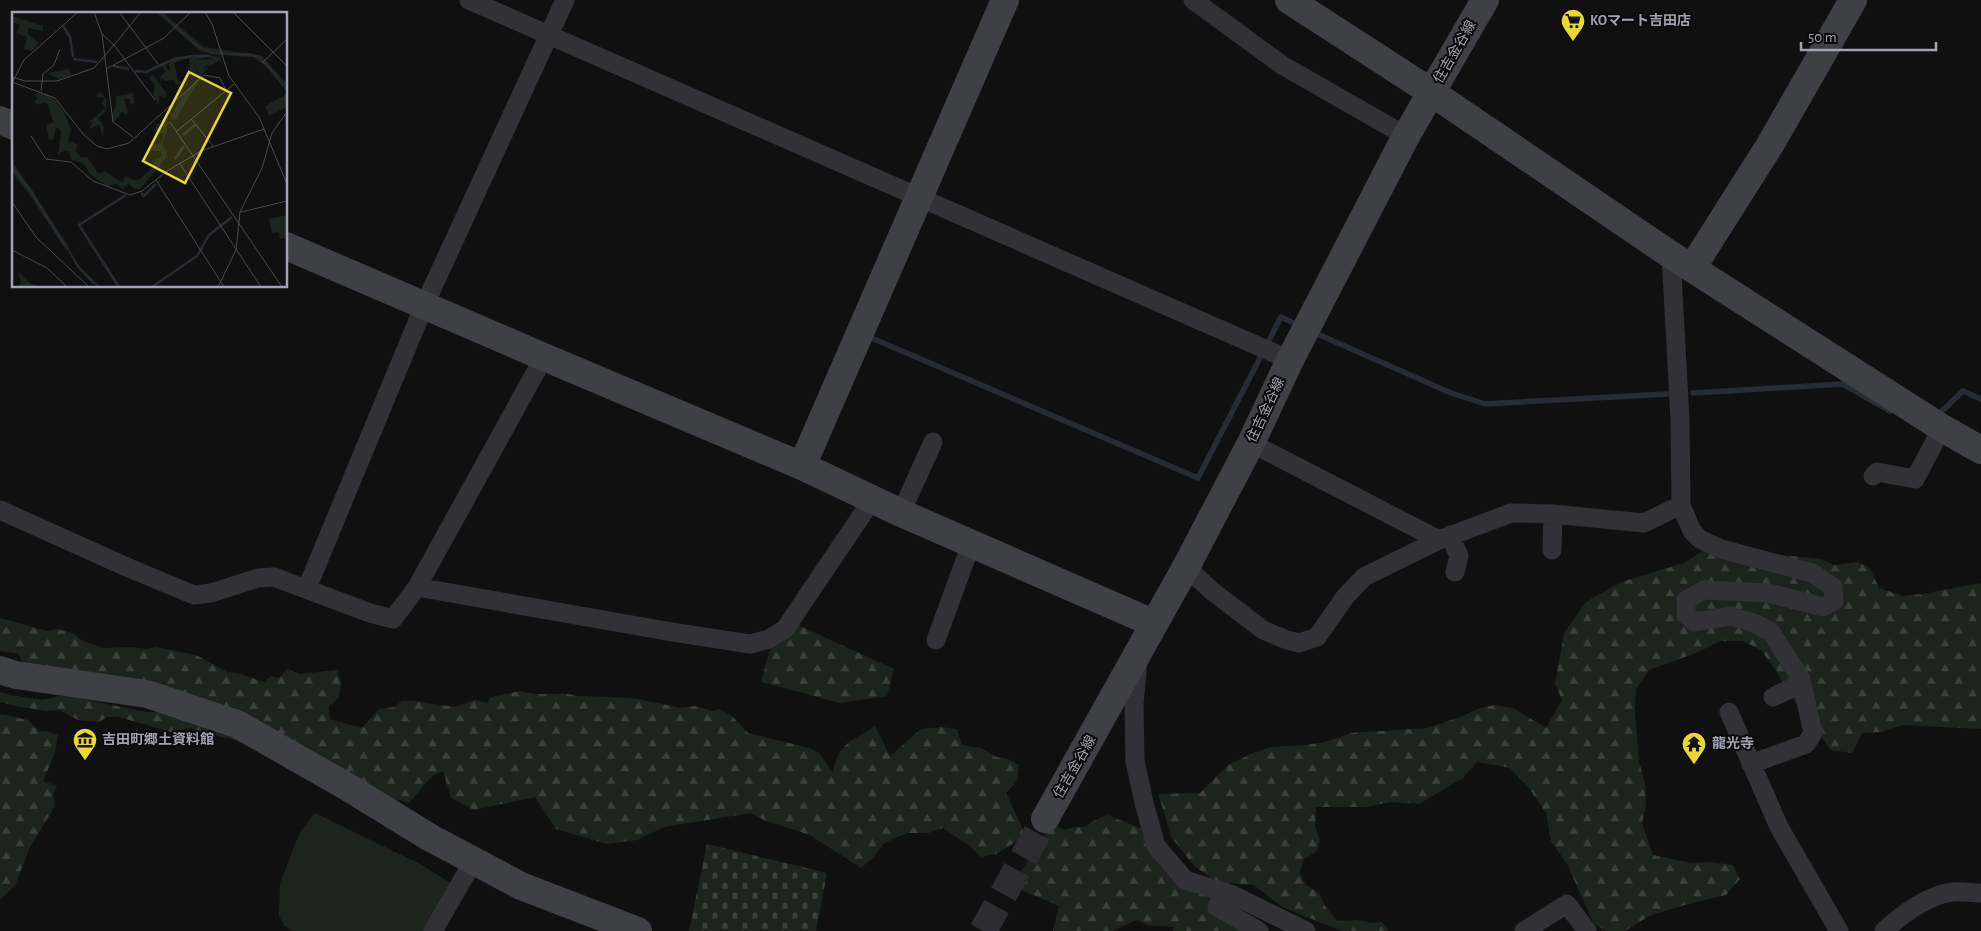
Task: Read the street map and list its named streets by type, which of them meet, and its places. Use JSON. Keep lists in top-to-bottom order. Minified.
{"streets":{"street":["住吉金谷線"]},"places":{"supermarket":["KOマート吉田店"],"museum":["吉田町郷土資料館"],"temple":["龍光寺"]},"scale_bar":"50 m"}
